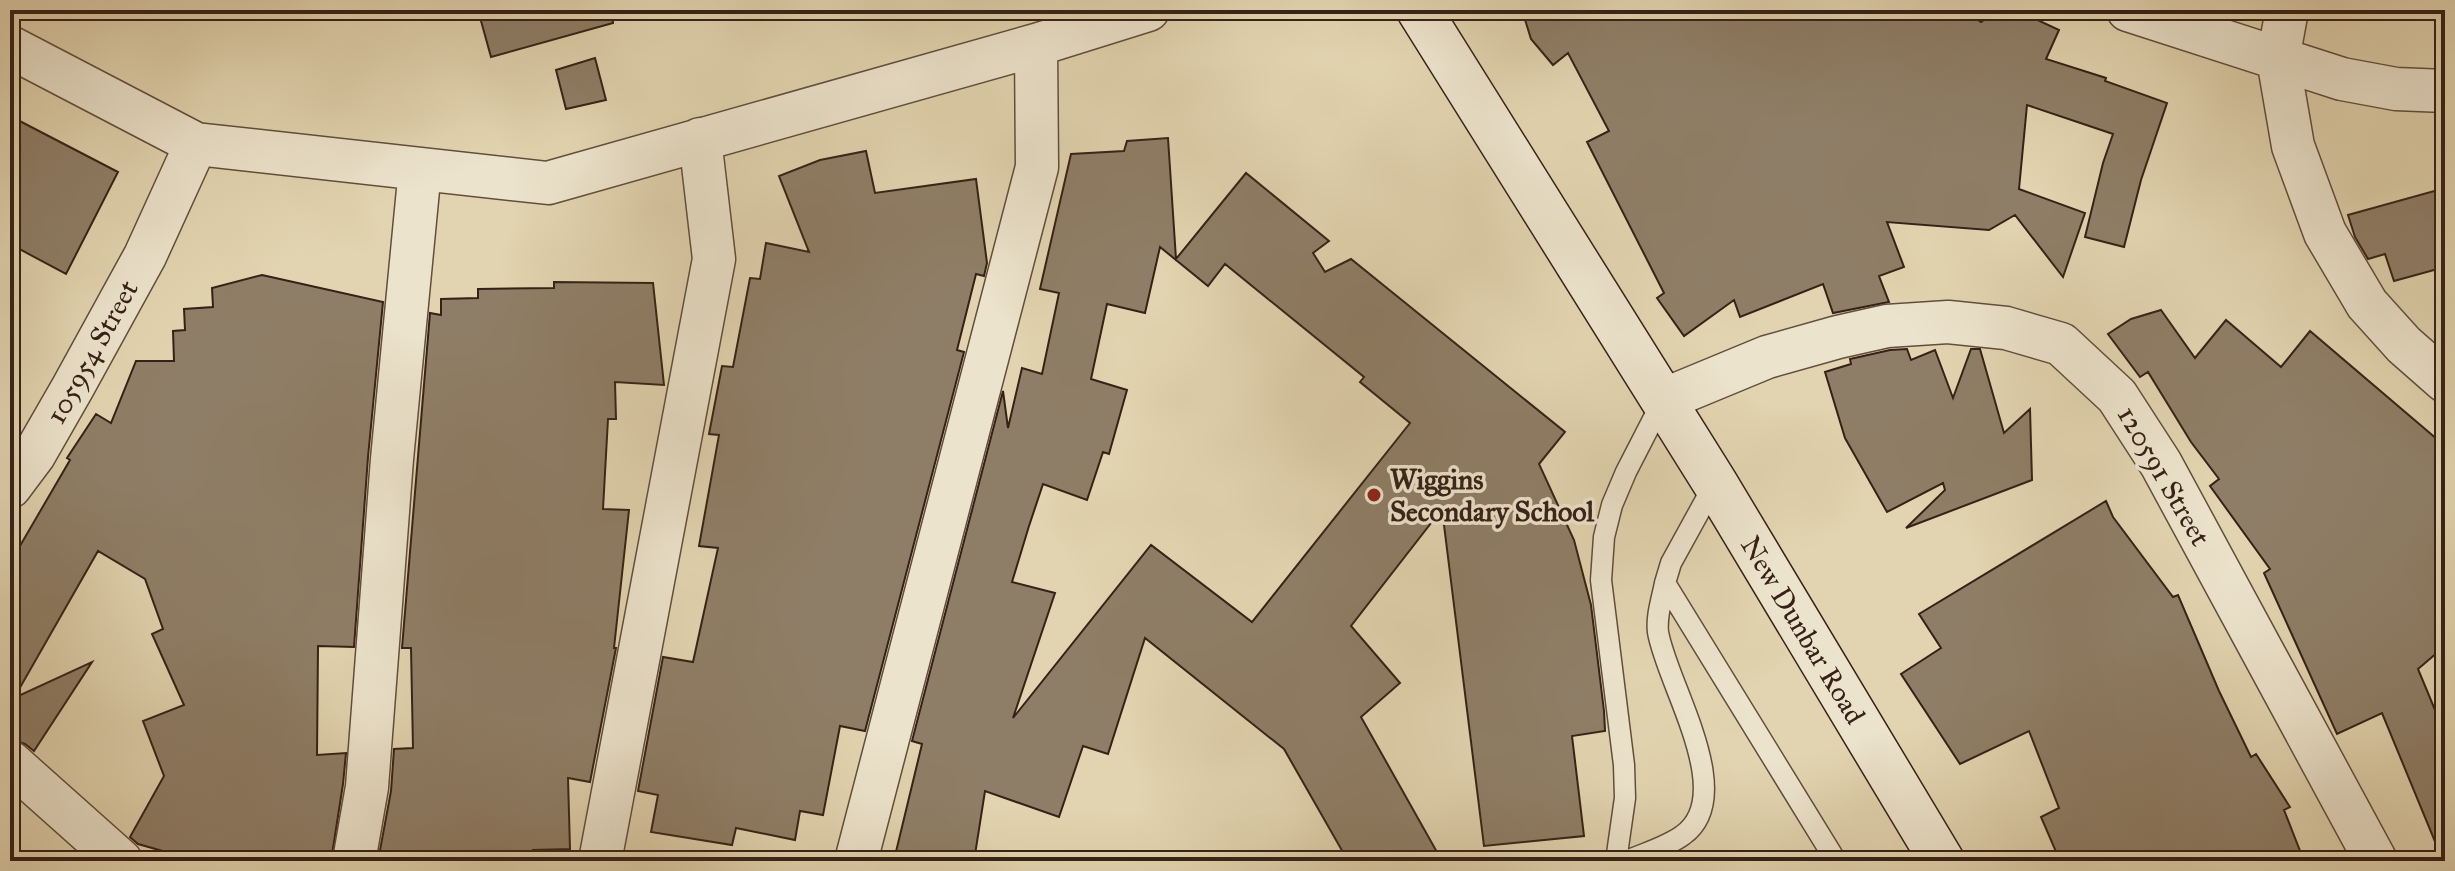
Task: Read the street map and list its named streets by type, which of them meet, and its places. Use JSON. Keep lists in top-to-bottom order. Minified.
{"streets":{"street":["105954 Street","120591 Street","New Dunbar Road"]},"crossings":[["120591 Street","New Dunbar Road"]],"places":["Wiggins Secondary School"]}
